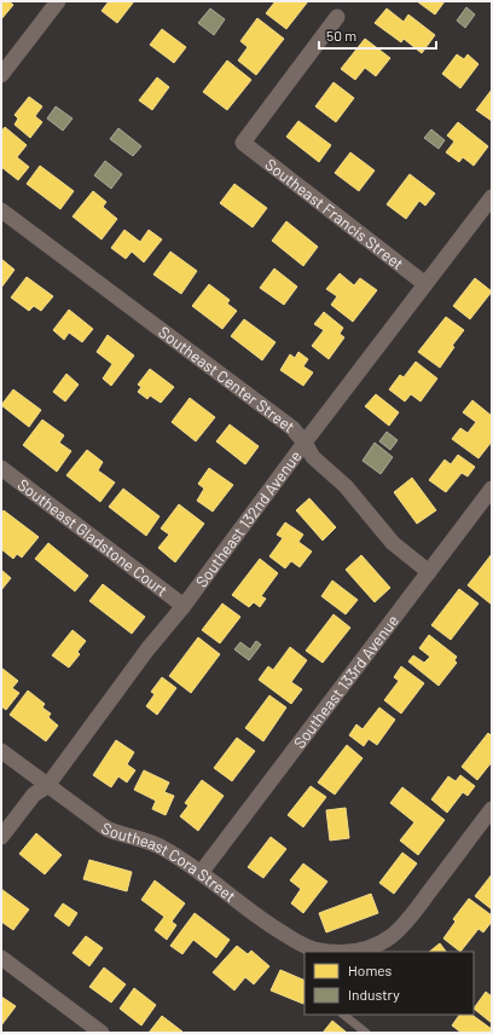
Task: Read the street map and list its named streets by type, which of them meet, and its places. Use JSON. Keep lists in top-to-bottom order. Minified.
{"streets":{"street":["Southeast Francis Street","Southeast Center Street","Southeast 132nd Avenue","Southeast Gladstone Court","Southeast 133rd Avenue","Southeast Cora Street"]},"crossings":[["Southeast Francis Street","Southeast 132nd Avenue"],["Southeast Center Street","Southeast 132nd Avenue"],["Southeast Center Street","Southeast 133rd Avenue"],["Southeast 132nd Avenue","Southeast Gladstone Court"],["Southeast 132nd Avenue","Southeast Cora Street"],["Southeast 133rd Avenue","Southeast Cora Street"]],"legend":["Homes","Industry"],"scale_bar":"50 m"}
